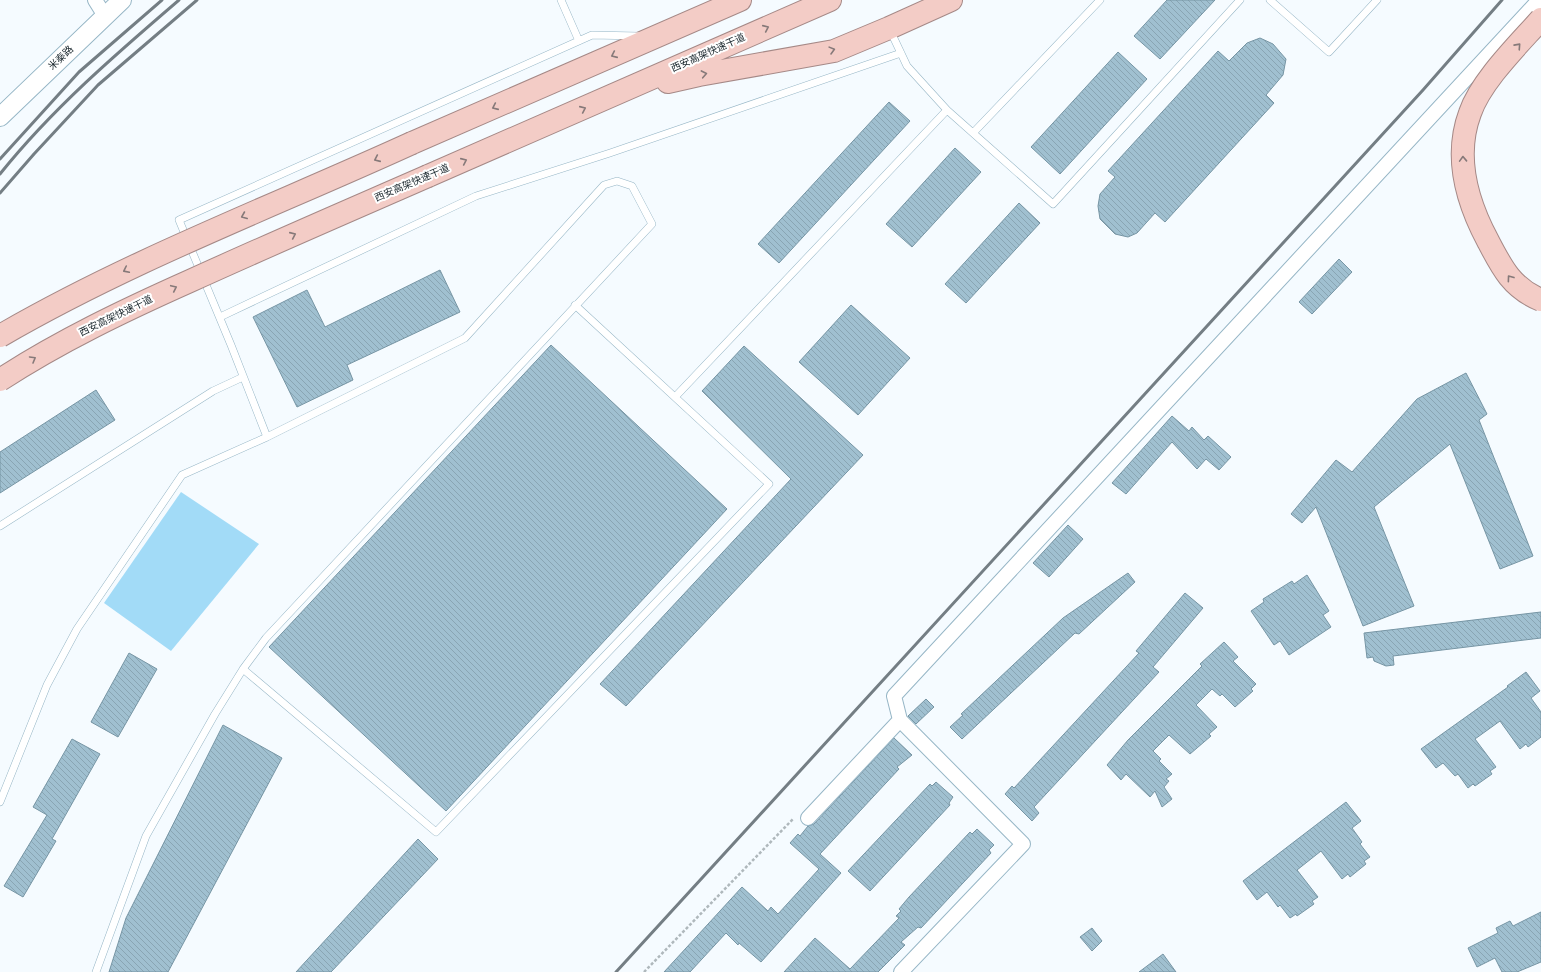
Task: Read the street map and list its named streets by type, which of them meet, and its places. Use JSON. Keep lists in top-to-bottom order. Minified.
{"streets":{"highway":["西安高架快速干道"],"street":["米秦路"]}}
